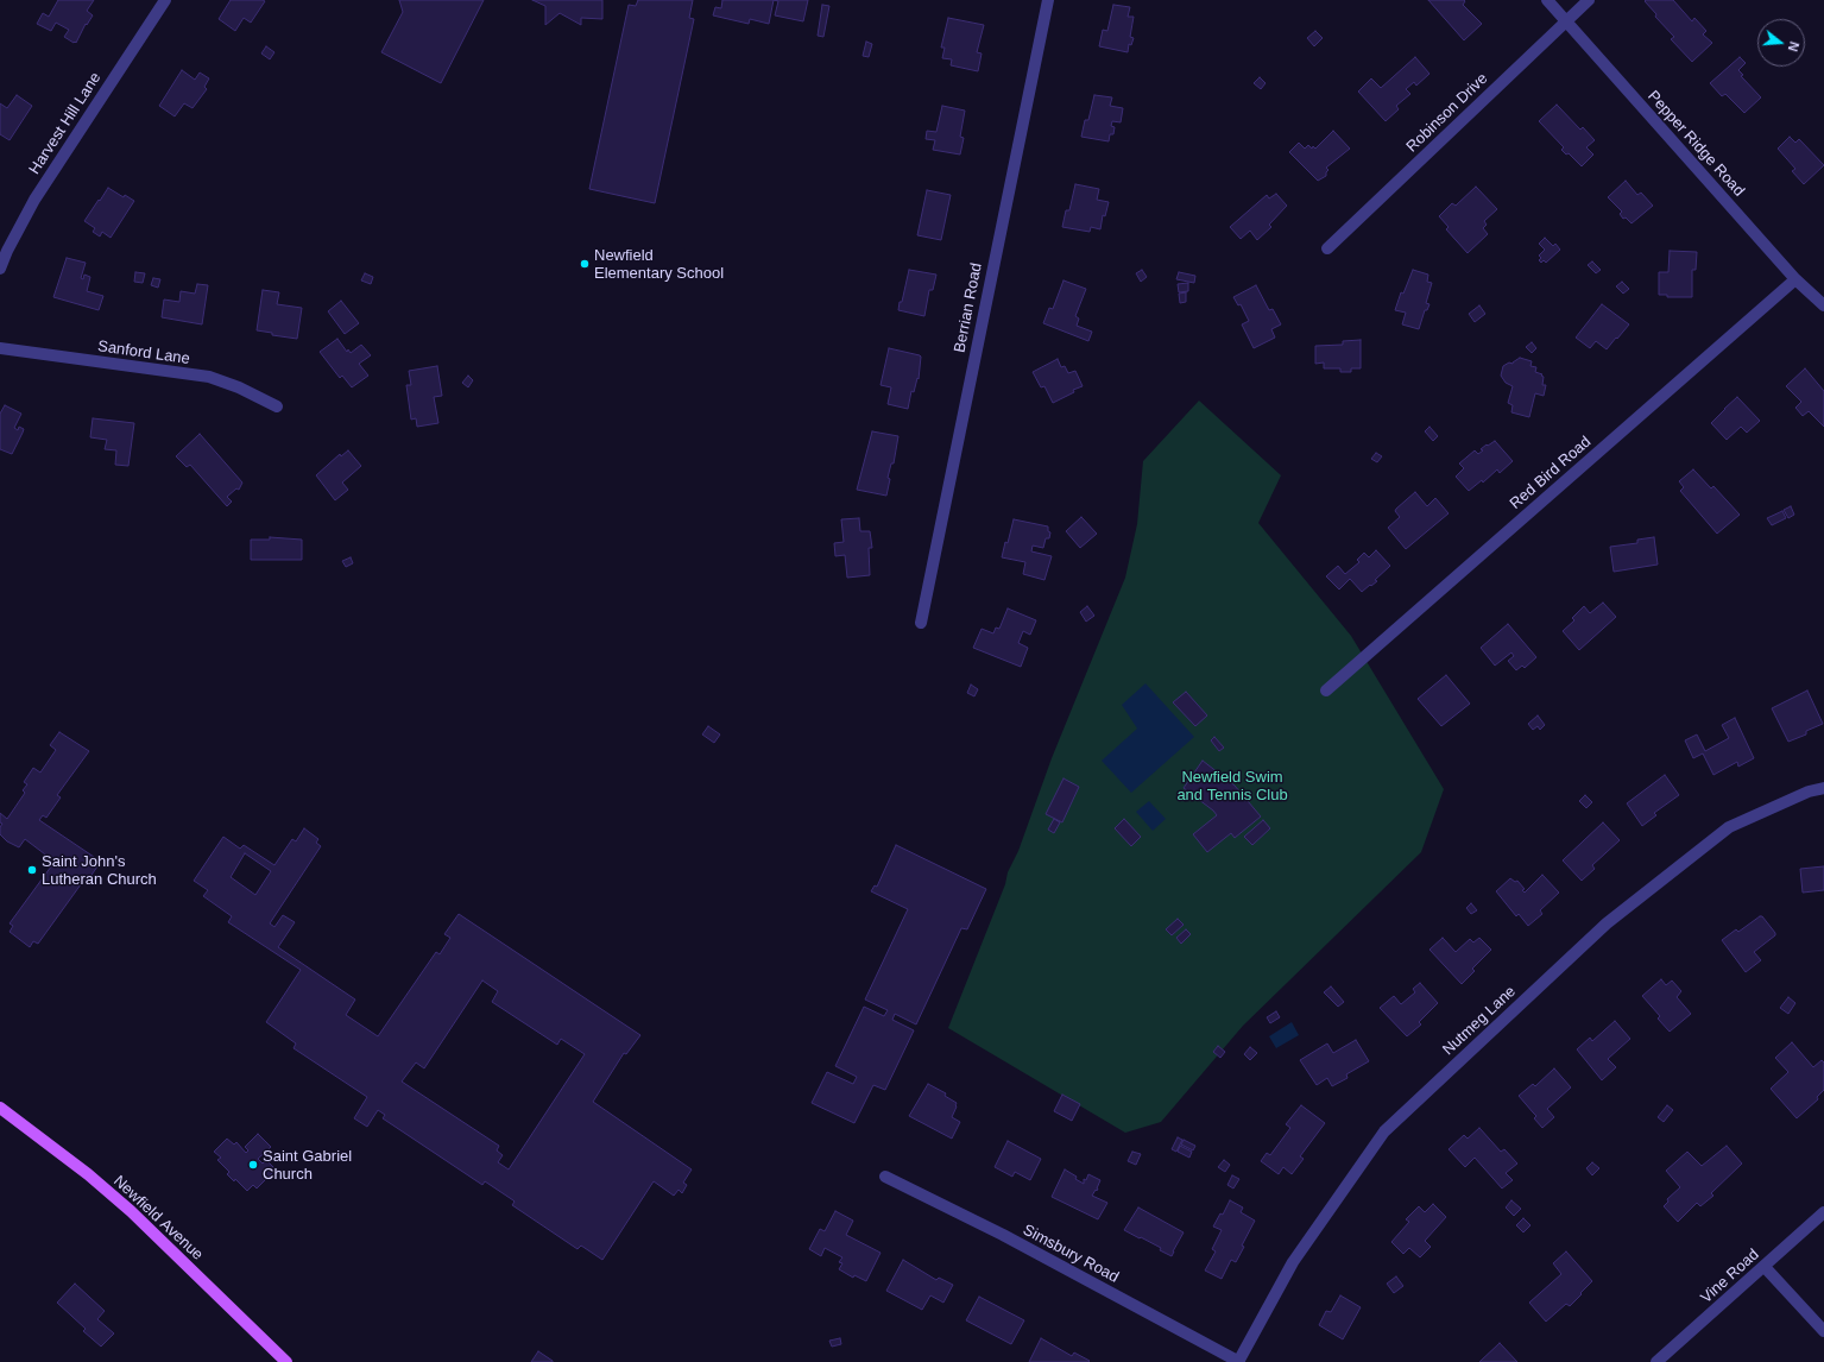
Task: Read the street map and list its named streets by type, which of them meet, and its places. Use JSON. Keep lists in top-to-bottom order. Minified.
{"streets":{"main road":["Newfield Avenue"],"street":["Robinson Drive","Harvest Hill Lane","Pepper Ridge Road","Berrian Road","Sanford Lane","Red Bird Road","Nutmeg Lane","Simsbury Road","Vine Road"]},"crossings":[["Robinson Drive","Pepper Ridge Road"],["Pepper Ridge Road","Red Bird Road"],["Nutmeg Lane","Simsbury Road"]],"parks":["Newfield Swim and Tennis Club"],"places":["Newfield Elementary School","Saint John's Lutheran Church","Saint Gabriel Church"],"north":"right"}
